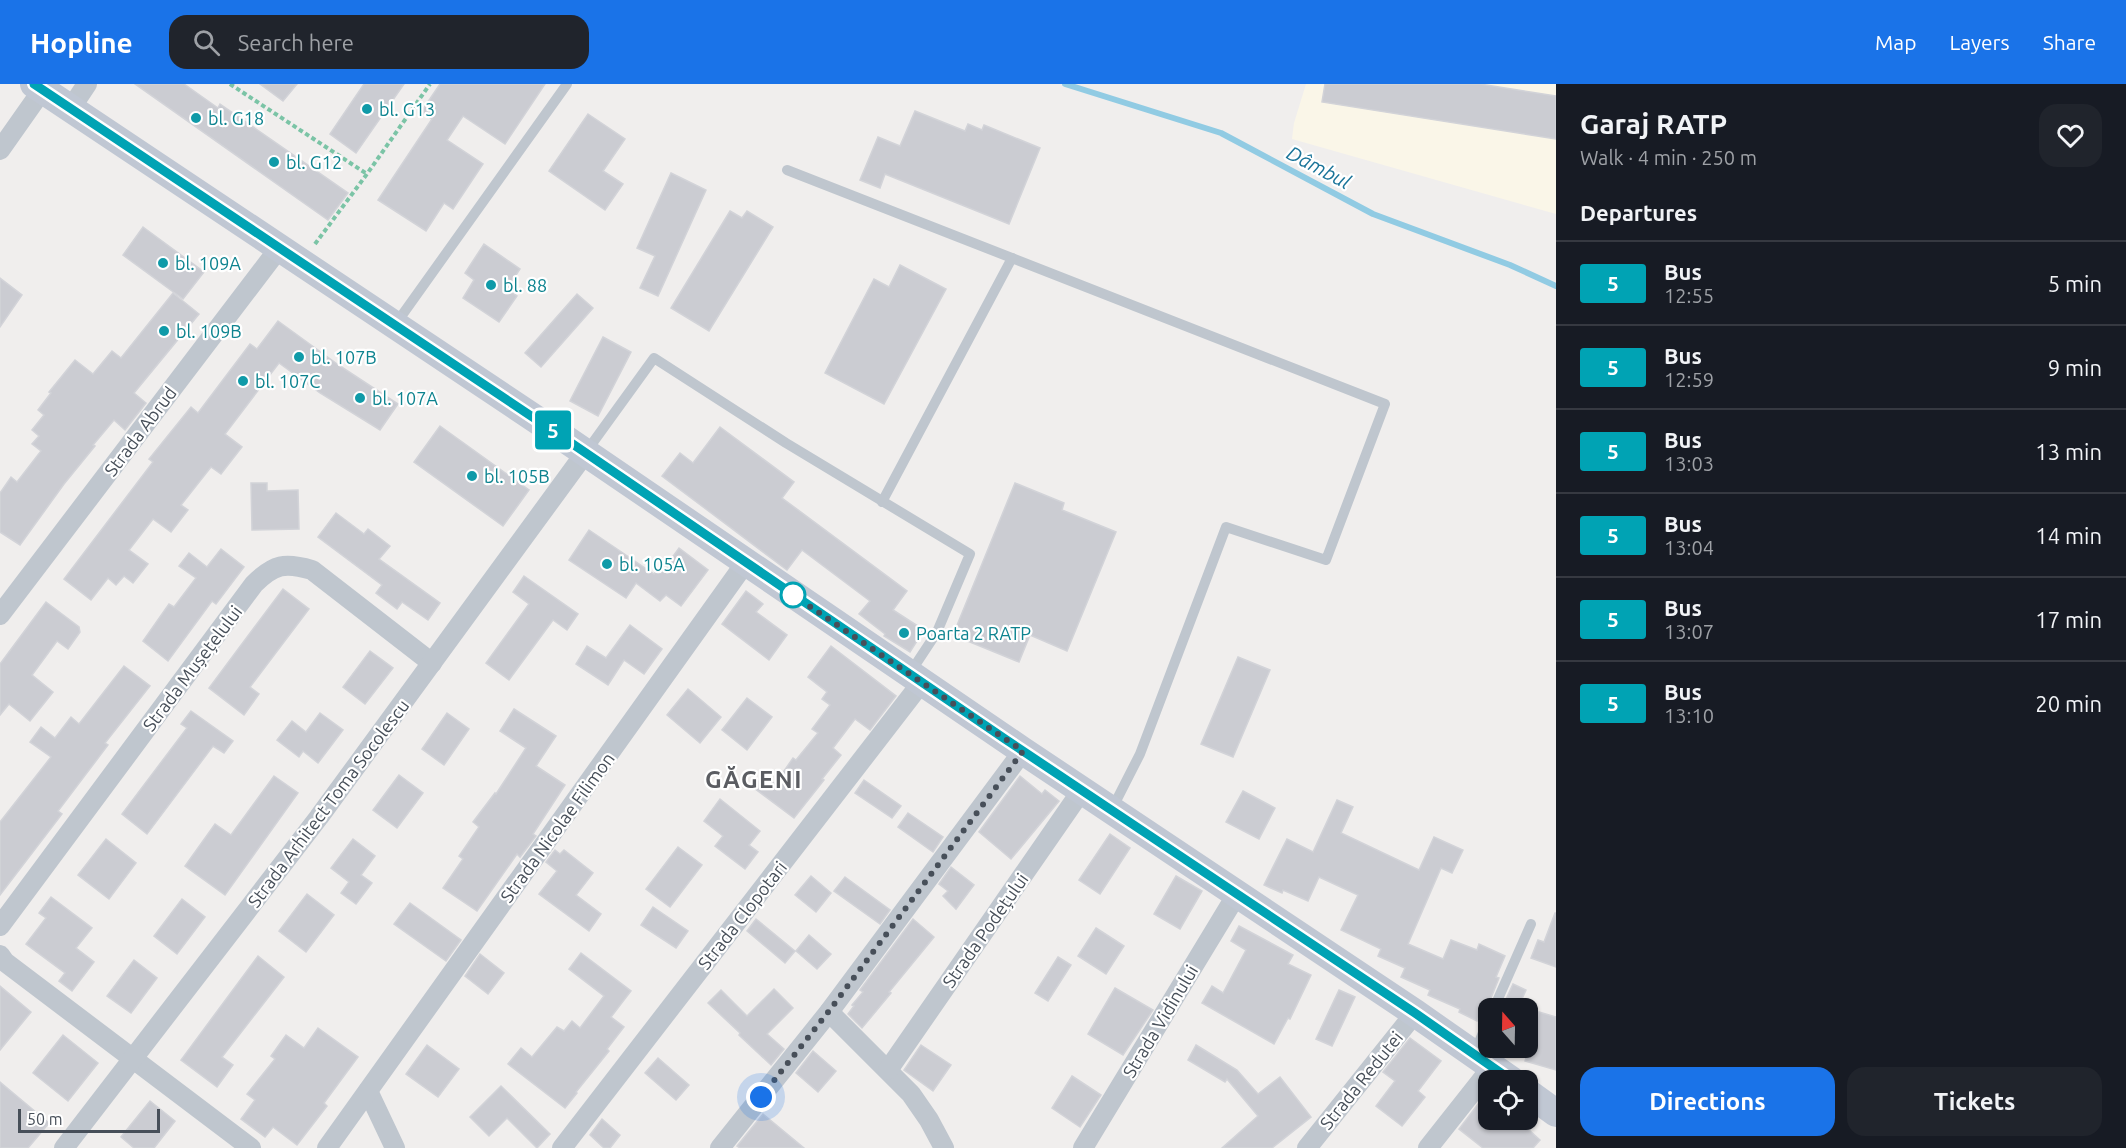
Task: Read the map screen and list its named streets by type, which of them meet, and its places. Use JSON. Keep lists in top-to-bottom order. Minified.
{"streets":{"street":["Strada Abrud","Strada Mușețelului","Strada Arhitect Toma Socolescu","Strada Nicolae Filimon","Strada Clopotari","Strada Podețului","Strada Vidinului","Strada Redutei"]},"crossings":[["Strada Mușețelului","Strada Arhitect Toma Socolescu"]],"districts":["GĂGENI"],"water":["Dâmbul"],"places":["bl. G13","bl. G18","bl. G12","bl. 109A","bl. 88","bl. 109B","bl. 107B","bl. 107C","bl. 107A","bl. 105B","bl. 105A","Poarta 2 RATP"],"lines":["bus line 5"],"scale_bar":"50 m","north":"top","page":{"header":"Hopline","search":"Search here","nav":["Map","Layers","Share"],"on_map":"5","heading":[["Garaj RATP","Walk · 4 min · 250 m"],"Departures"],"list":[{"mark":"5","name":"Bus","note":"12:55","value":"5 min"},{"mark":"5","name":"Bus","note":"12:59","value":"9 min"},{"mark":"5","name":"Bus","note":"13:03","value":"13 min"},{"mark":"5","name":"Bus","note":"13:04","value":"14 min"},{"mark":"5","name":"Bus","note":"13:07","value":"17 min"},{"mark":"5","name":"Bus","note":"13:10","value":"20 min"}],"buttons":["Directions","Tickets"],"scale":"50 m"}}
